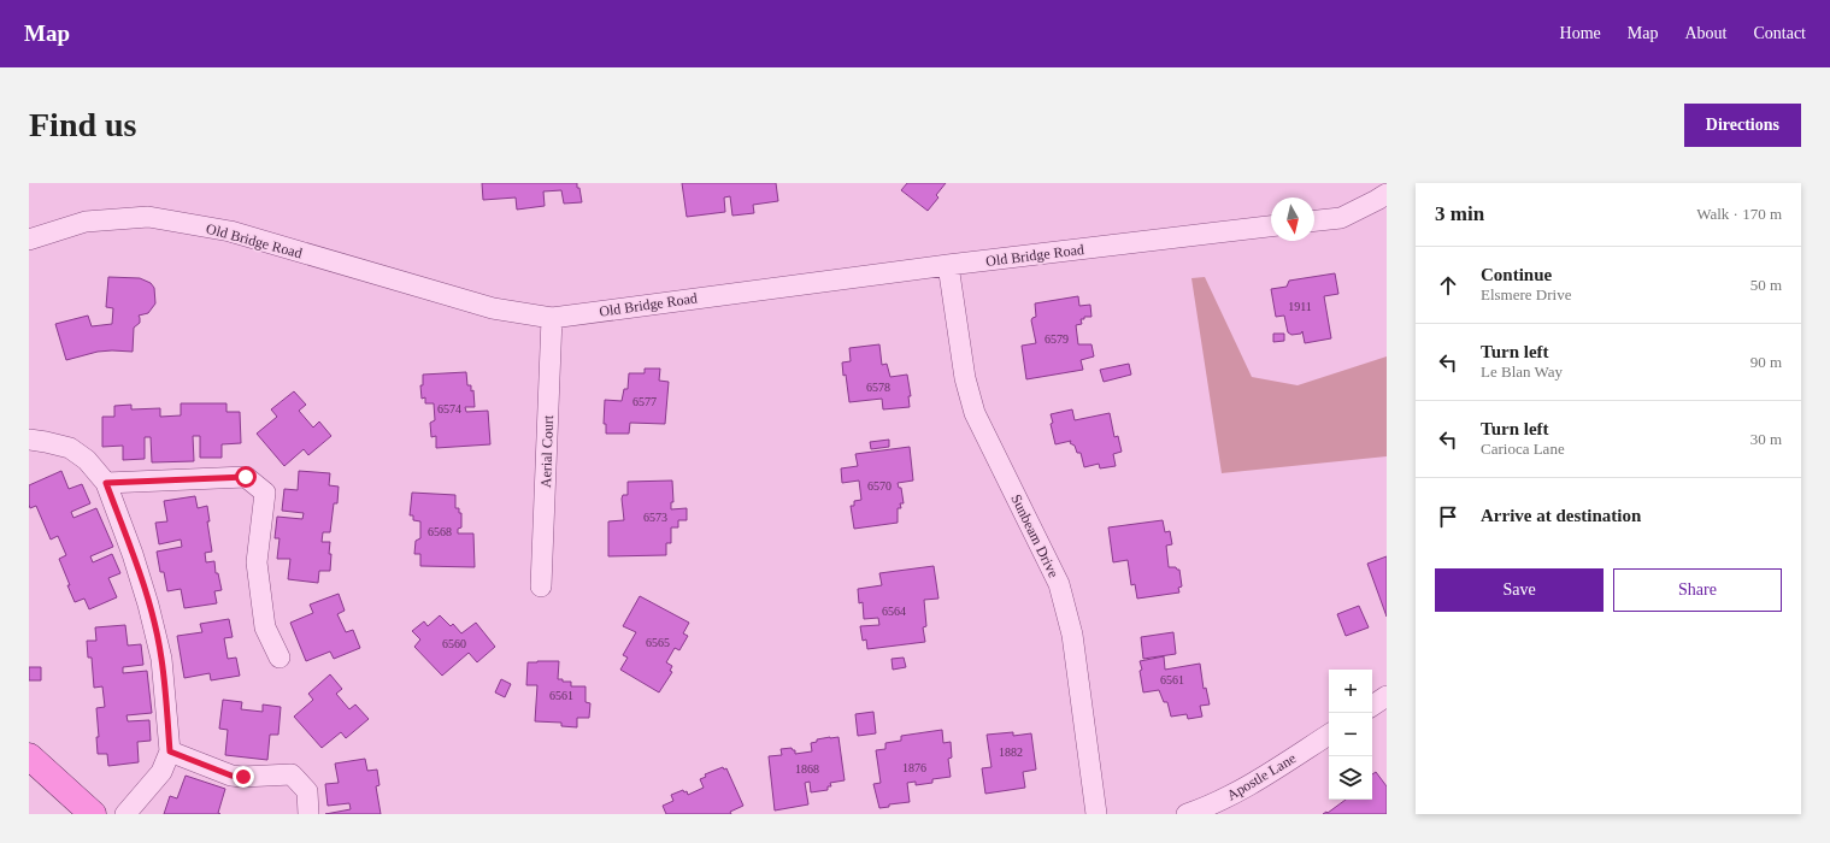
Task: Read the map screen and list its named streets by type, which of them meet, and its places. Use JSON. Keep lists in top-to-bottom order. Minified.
{"streets":{"street":["Old Bridge Road","Aerial Court","Sunbeam Drive","Apostle Lane"]},"crossings":[["Old Bridge Road","Aerial Court"],["Old Bridge Road","Sunbeam Drive"]],"house_numbers":["1911","6579","6578","6577","6574","6570","6573","6568","6564","6565","6560","6561","6561","1882","1876","1868"],"north":"bottom","page":{"header":"Map","nav":["Home","Map","About","Contact"],"buttons":["Directions",["Save","Share"]],"title":"Find us","heading":["3 min","Walk · 170 m"],"list":[["Continue","Elsmere Drive","50 m"],["Turn left","Le Blan Way","90 m"],["Turn left","Carioca Lane","30 m"],"Arrive at destination"],"map_buttons":["+","−"]}}
